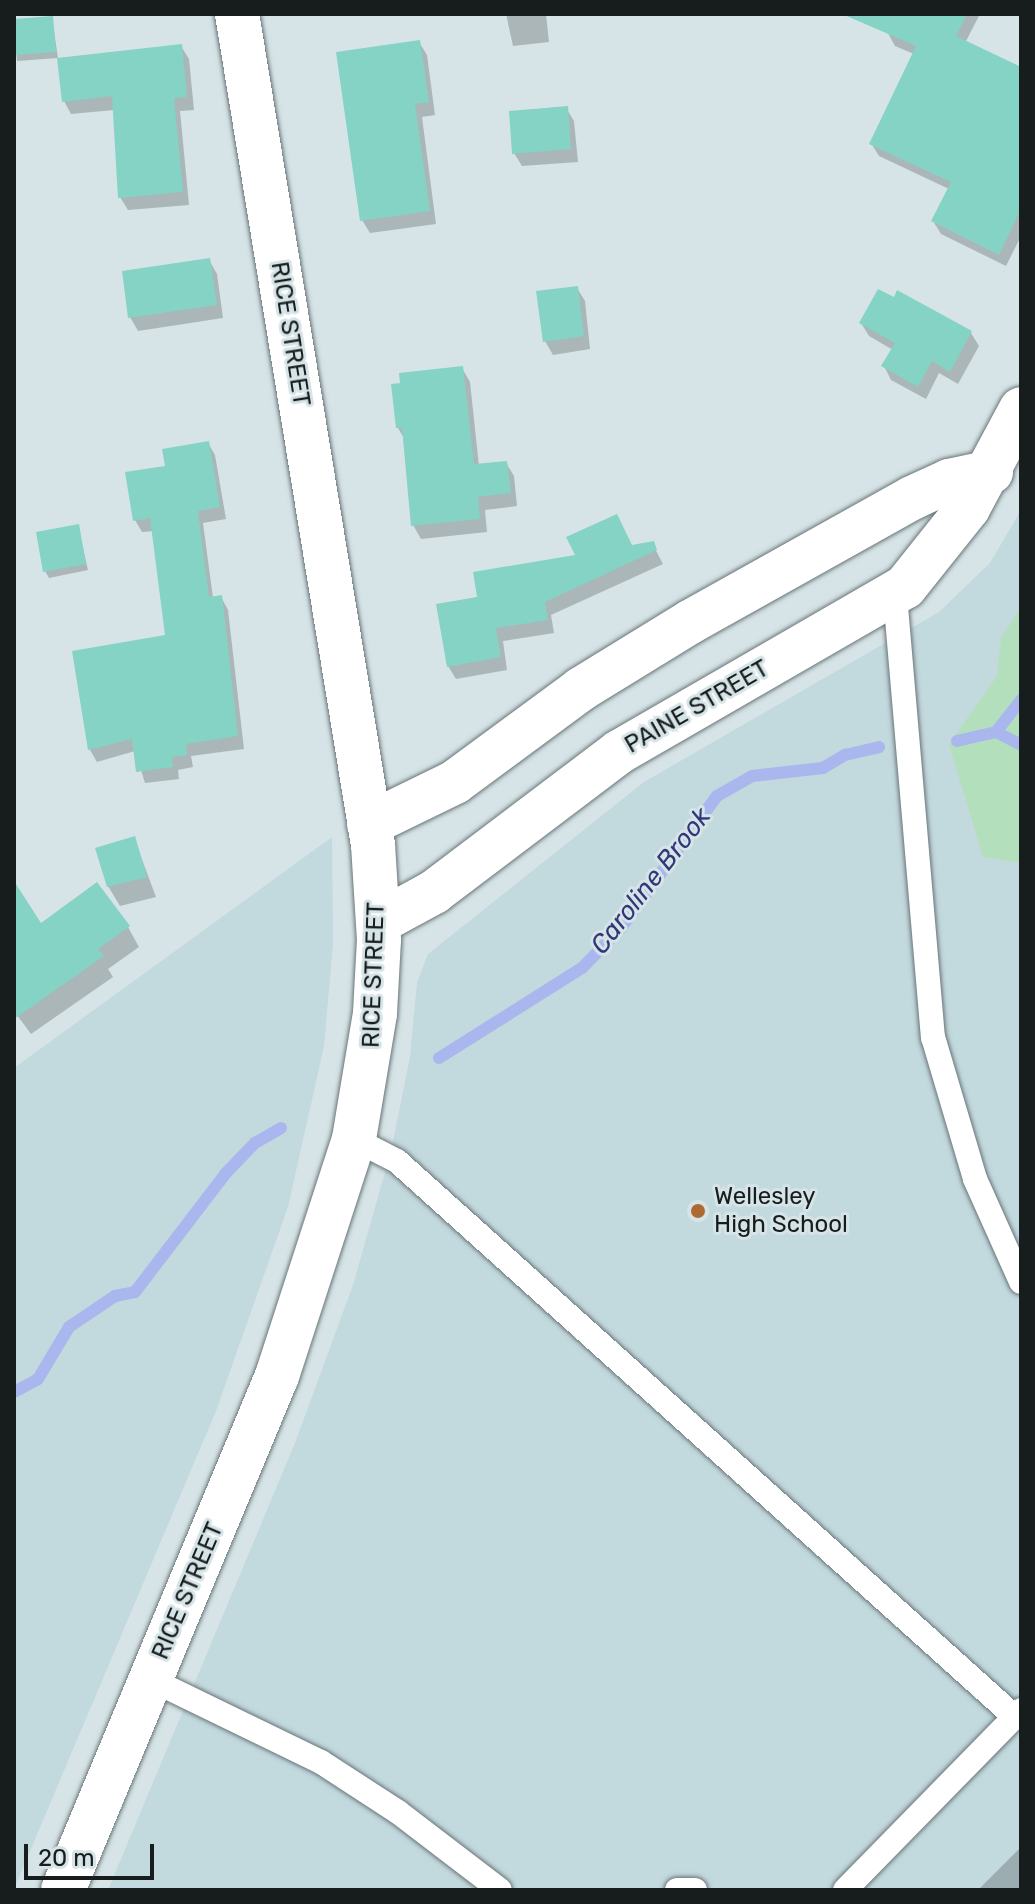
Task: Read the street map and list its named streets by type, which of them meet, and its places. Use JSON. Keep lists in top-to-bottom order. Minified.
{"streets":{"street":["RICE STREET","PAINE STREET"]},"crossings":[["RICE STREET","PAINE STREET"]],"water":["Caroline Brook"],"places":["Wellesley High School"],"scale_bar":"20 m"}
